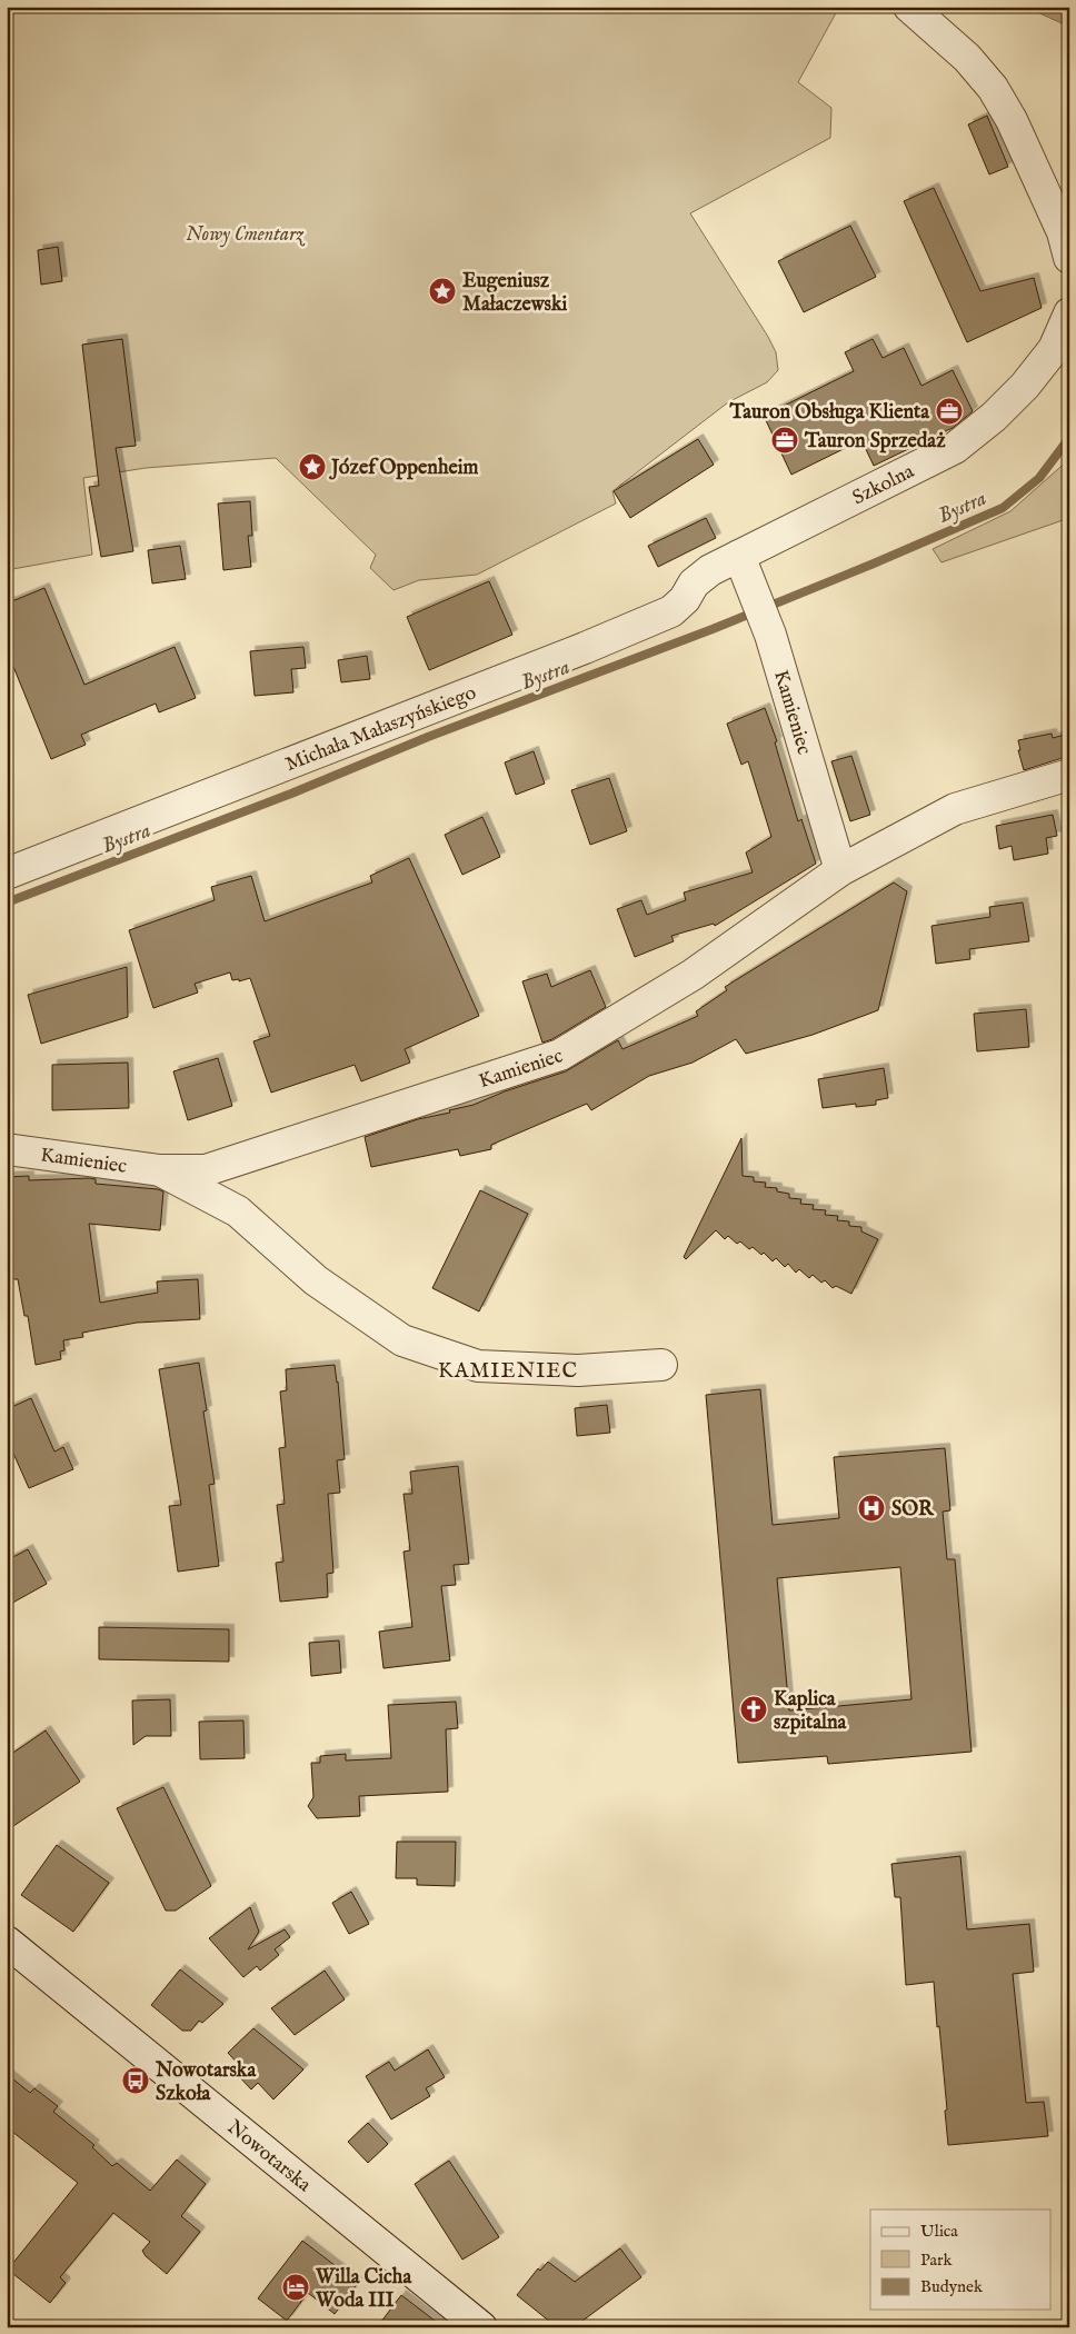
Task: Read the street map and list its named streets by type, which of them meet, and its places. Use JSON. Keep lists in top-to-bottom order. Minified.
{"streets":{"street":["Szkolna","Kamieniec","Michała Małaszyńskiego","Nowotarska"]},"crossings":[["Szkolna","Kamieniec"],["Szkolna","Michała Małaszyńskiego"],["Kamieniec","Michała Małaszyńskiego"]],"districts":["KAMIENIEC"],"water":["Bystra"],"parks":["Nowy Cmentarz"],"places":{"place":["Eugeniusz Małaczewski","Józef Oppenheim"],"office":["Tauron Obsługa Klienta","Tauron Sprzedaż"],"hospital":["SOR"],"church":["Kaplica szpitalna"],"bus stop":["Nowotarska Szkoła"],"hotel":["Willa Cicha Woda III"]},"legend":["Ulica","Park","Budynek"]}
